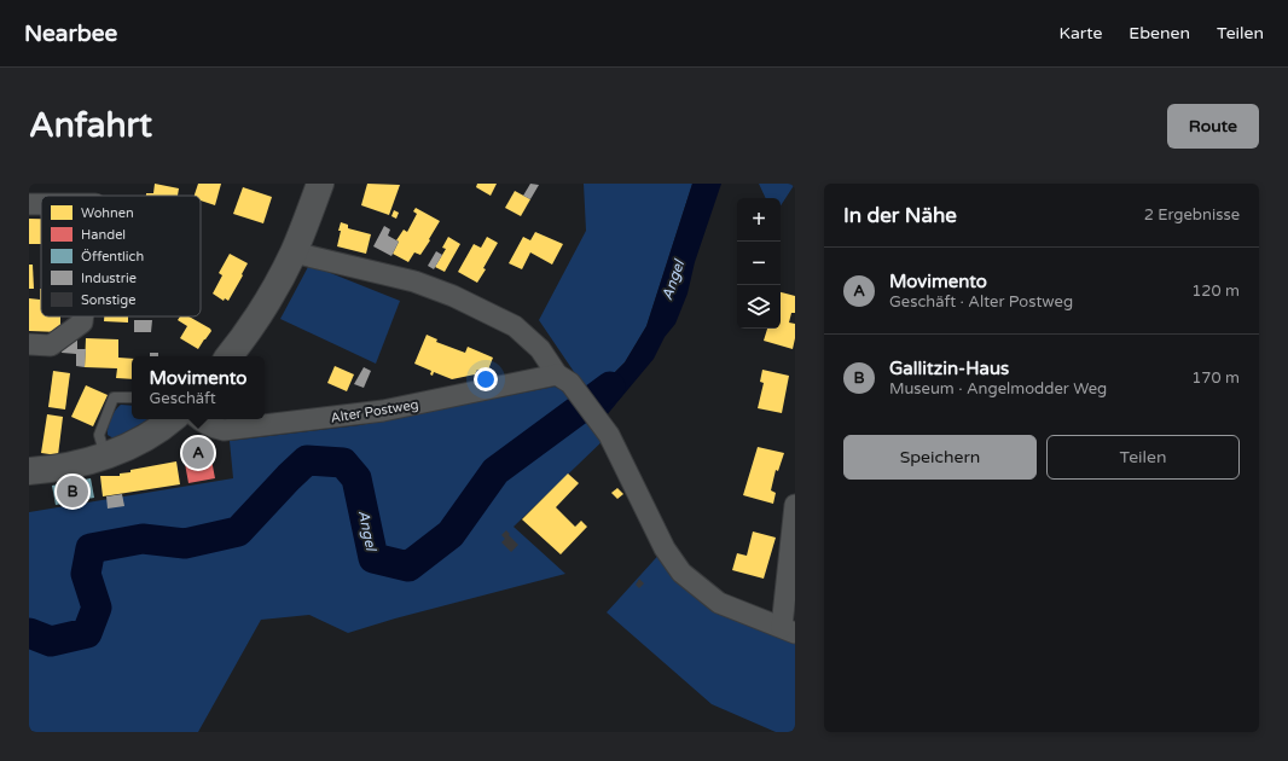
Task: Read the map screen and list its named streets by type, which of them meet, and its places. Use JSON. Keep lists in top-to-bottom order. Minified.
{"streets":{"street":["Alter Postweg"]},"water":["Angel"],"legend":["Wohnen","Handel","Öffentlich","Industrie","Sonstige"],"page":{"header":"Nearbee","nav":["Karte","Ebenen","Teilen"],"buttons":["Route",["Speichern","Teilen"]],"title":"Anfahrt","heading":["In der Nähe","2 Ergebnisse"],"map_buttons":["+","−"],"list":[{"mark":"A","name":"Movimento","note":"Geschäft · Alter Postweg","value":"120 m"},{"mark":"B","name":"Gallitzin-Haus","note":"Museum · Angelmodder Weg","value":"170 m"}],"popup":["Movimento","Geschäft"],"pins":["A","B"]}}
